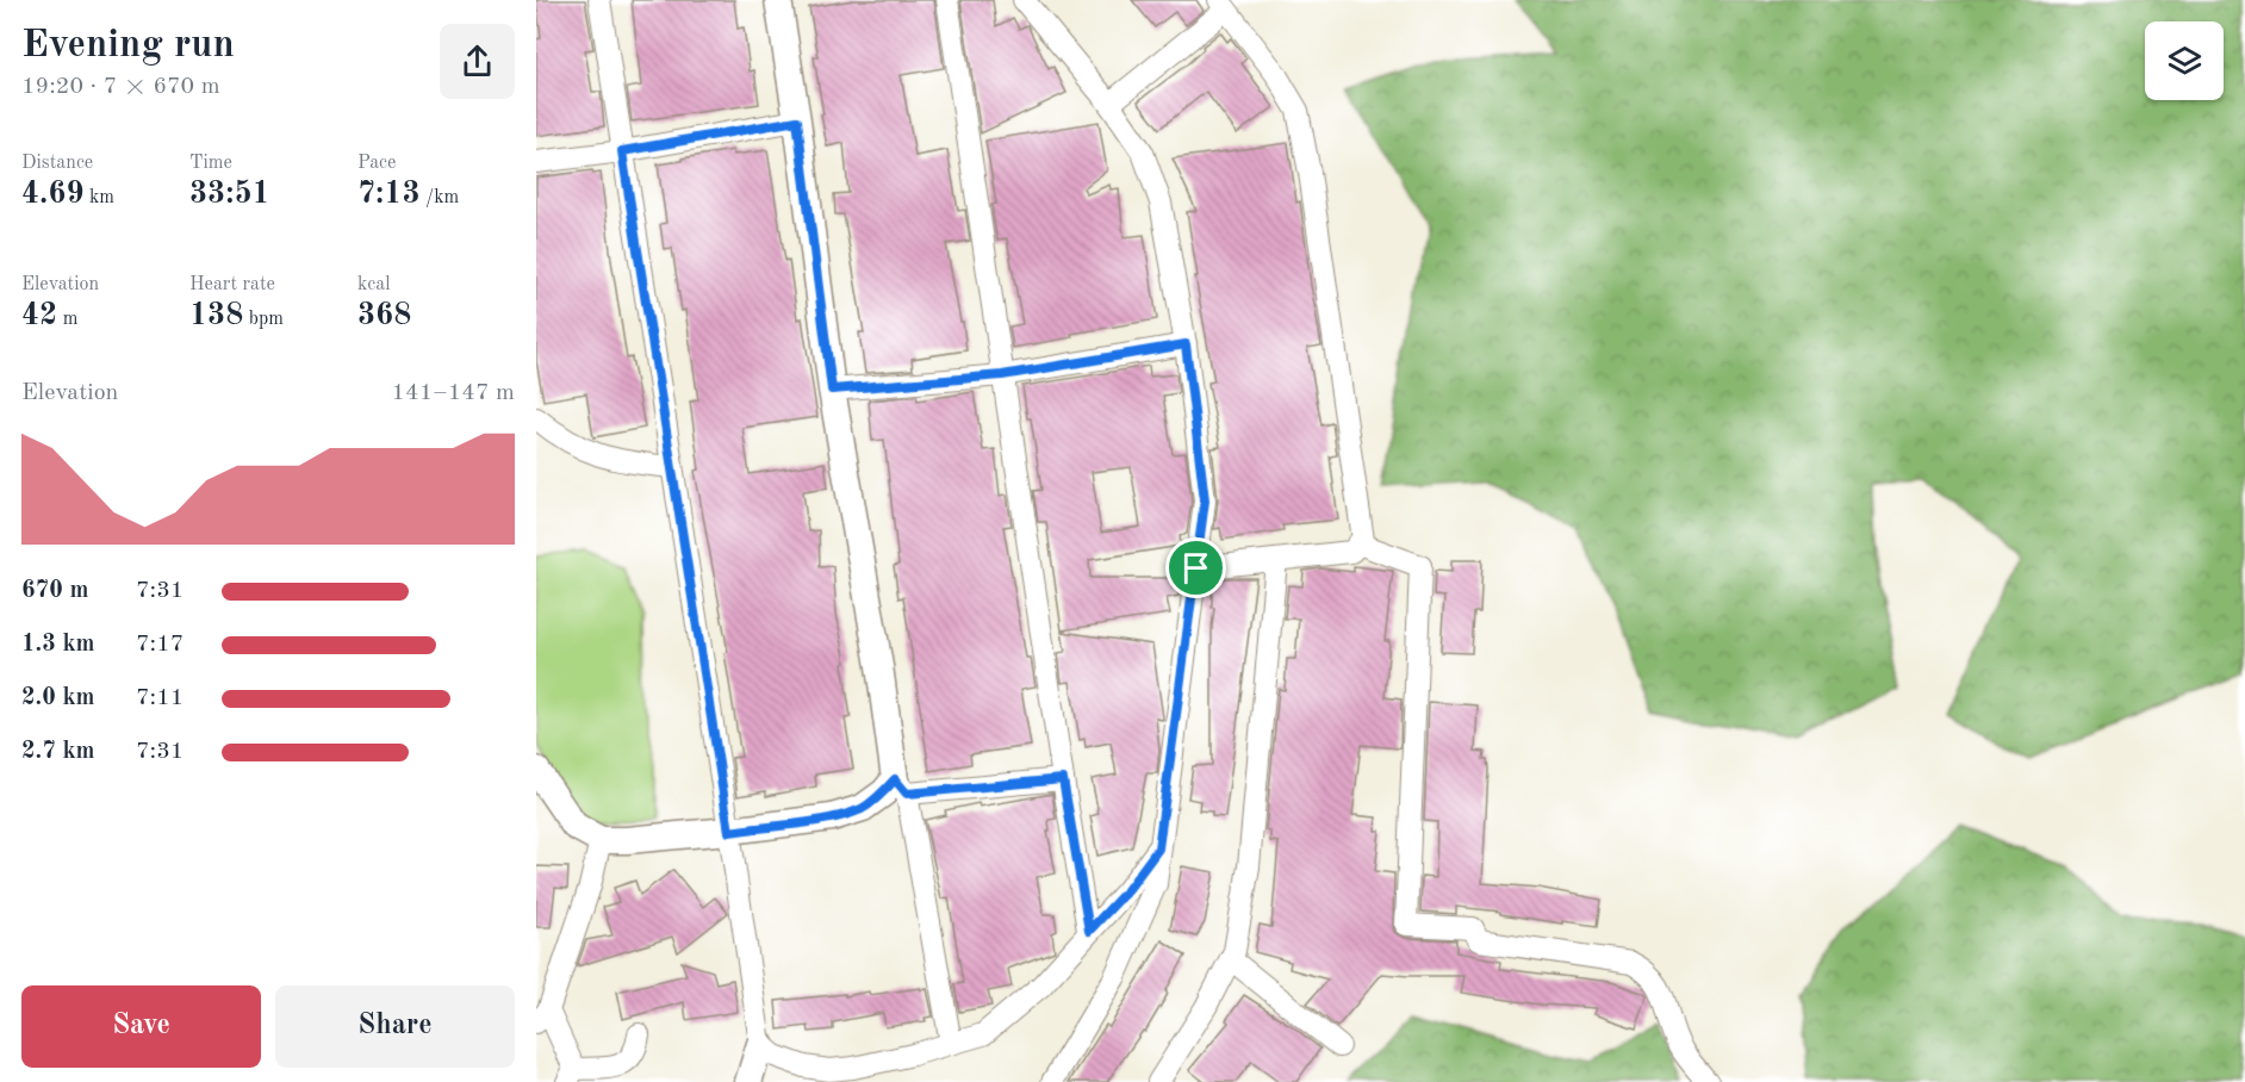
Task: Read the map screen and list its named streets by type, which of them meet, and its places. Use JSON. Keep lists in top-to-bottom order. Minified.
{"page":{"heading":["Evening run","19:20 · 7 × 670 m"],"stats":[["Distance","4.69 km"],["Time","33:51"],["Pace","7:13 /km"],["Elevation","42 m"],["Heart rate","138 bpm"],["kcal","368"]],"chart":["Elevation","141–147 m"],"list":[{"name":"670 m","note":"7:31"},{"name":"1.3 km","note":"7:17"},{"name":"2.0 km","note":"7:11"},{"name":"2.7 km","note":"7:31"}],"buttons":["Save","Share"]}}
